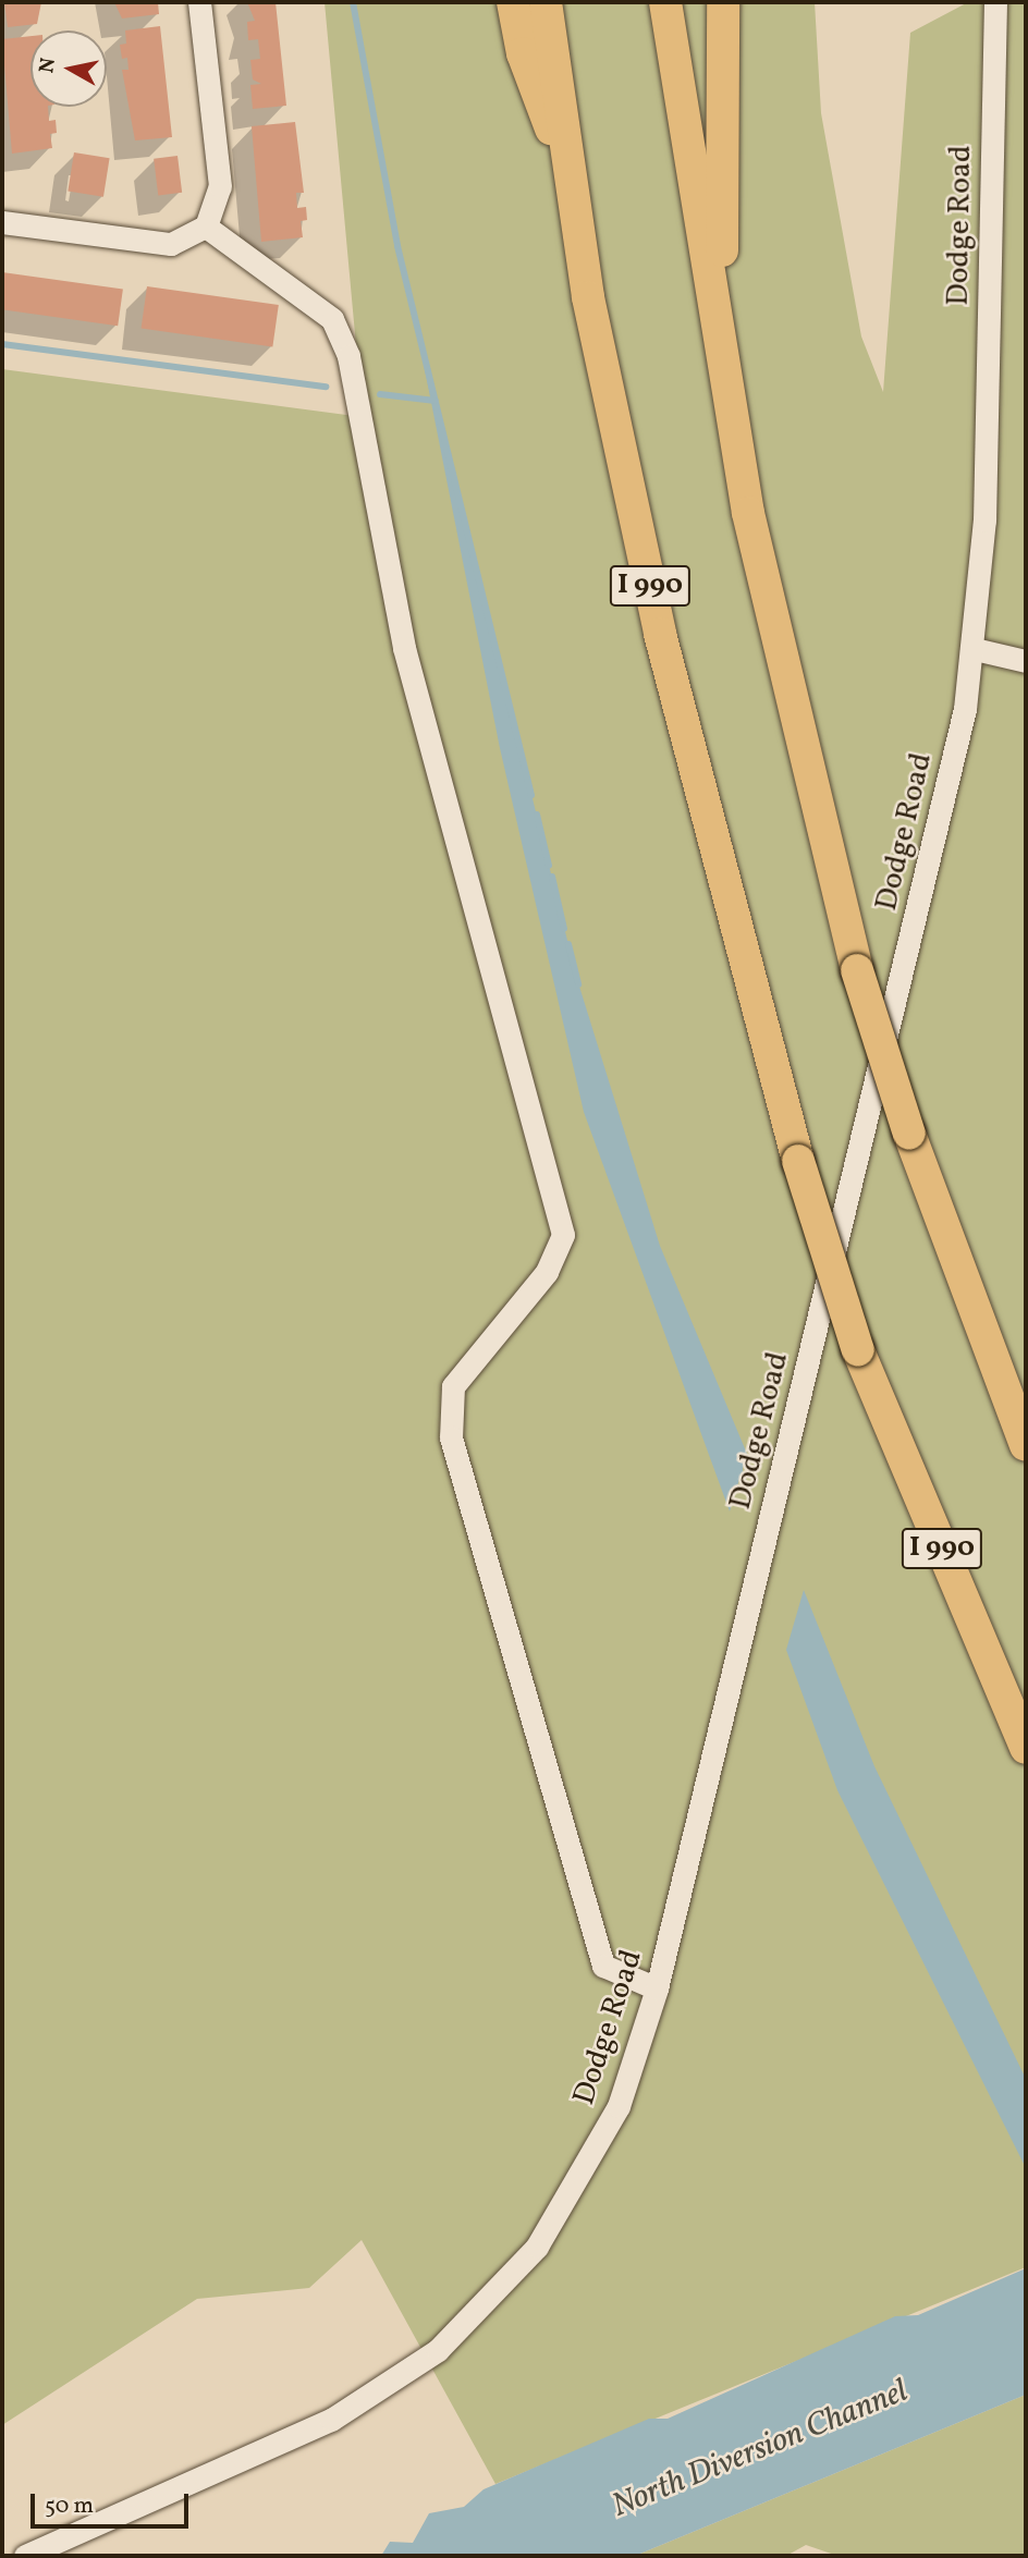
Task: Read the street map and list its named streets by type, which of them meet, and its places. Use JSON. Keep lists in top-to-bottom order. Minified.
{"streets":{"highway":["I 990"],"street":["Dodge Road"]},"water":["North Diversion Channel"],"scale_bar":"50 m","north":"left"}
